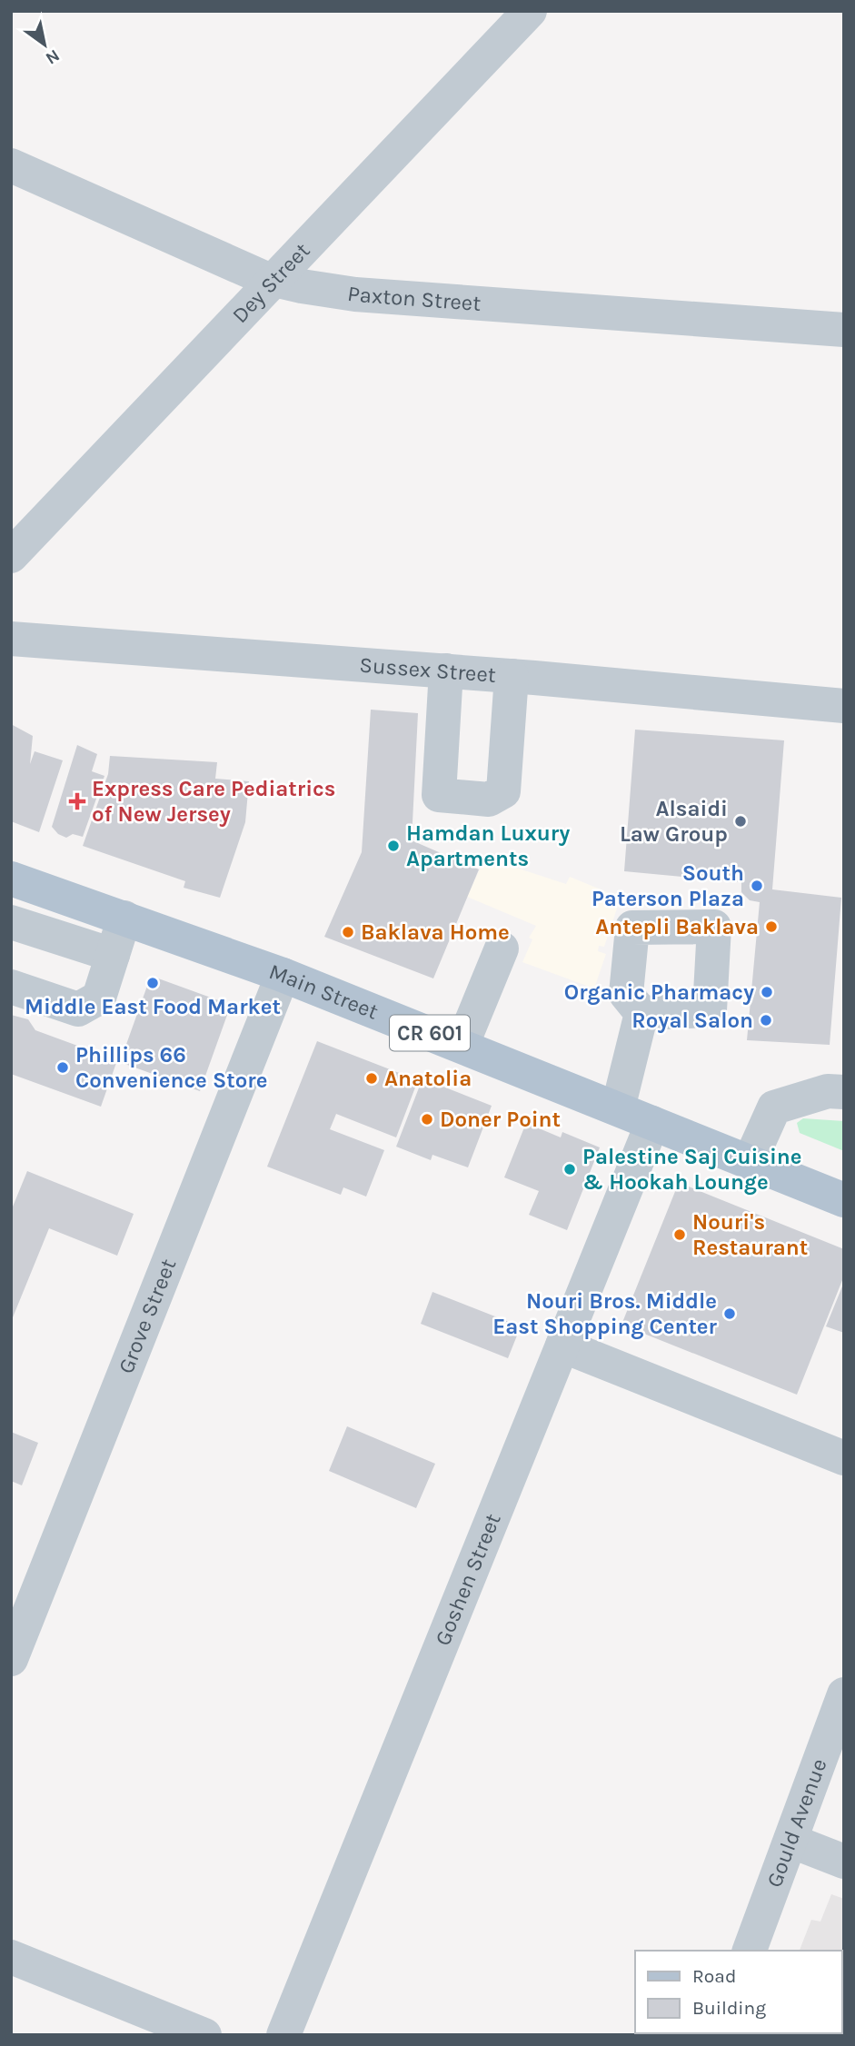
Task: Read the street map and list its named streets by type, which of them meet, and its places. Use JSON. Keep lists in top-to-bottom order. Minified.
{"streets":{"main road":["Main Street","CR 601"],"street":["Dey Street","Paxton Street","Sussex Street","Grove Street","Goshen Street","Gould Avenue"]},"crossings":[["Dey Street","Paxton Street"],["Main Street","Grove Street"],["Main Street","Goshen Street"]],"places":{"health":["Express Care Pediatrics of New Jersey"],"other":["Alsaidi Law Group","Hamdan Luxury Apartments","South Paterson Plaza","Antepli Baklava","Baklava Home","Middle East Food Market","Organic Pharmacy","Royal Salon","Phillips 66 Convenience Store","Anatolia","Doner Point","Palestine Saj Cuisine & Hookah Lounge","Nouri's Restaurant","Nouri Bros. Middle East Shopping Center"]},"legend":["Road","Building"],"north":"bottom right"}
